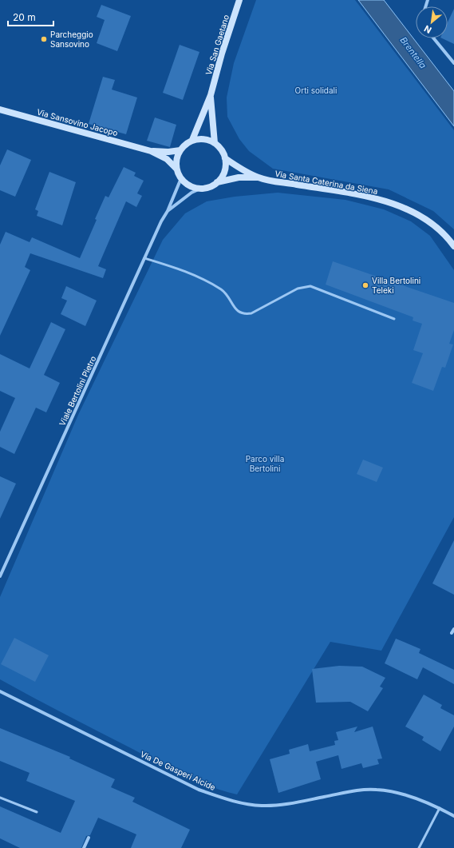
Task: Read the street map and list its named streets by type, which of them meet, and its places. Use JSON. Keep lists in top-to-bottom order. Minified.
{"streets":{"street":["Via San Gaetano","Via Sansovino Jacopo","Via Santa Caterina da Siena","Viale Bertolini Pietro","Via De Gasperi Alcide"]},"crossings":[["Via San Gaetano","Via Sansovino Jacopo"],["Via San Gaetano","Via Santa Caterina da Siena"],["Via San Gaetano","Viale Bertolini Pietro"],["Via Sansovino Jacopo","Via Santa Caterina da Siena"],["Via Sansovino Jacopo","Viale Bertolini Pietro"],["Via Santa Caterina da Siena","Viale Bertolini Pietro"]],"water":["Brentella"],"parks":["Orti solidali","Parco villa Bertolini"],"places":["Parcheggio Sansovino","Villa Bertolini Teleki"],"scale_bar":"20 m","north":"bottom left"}
